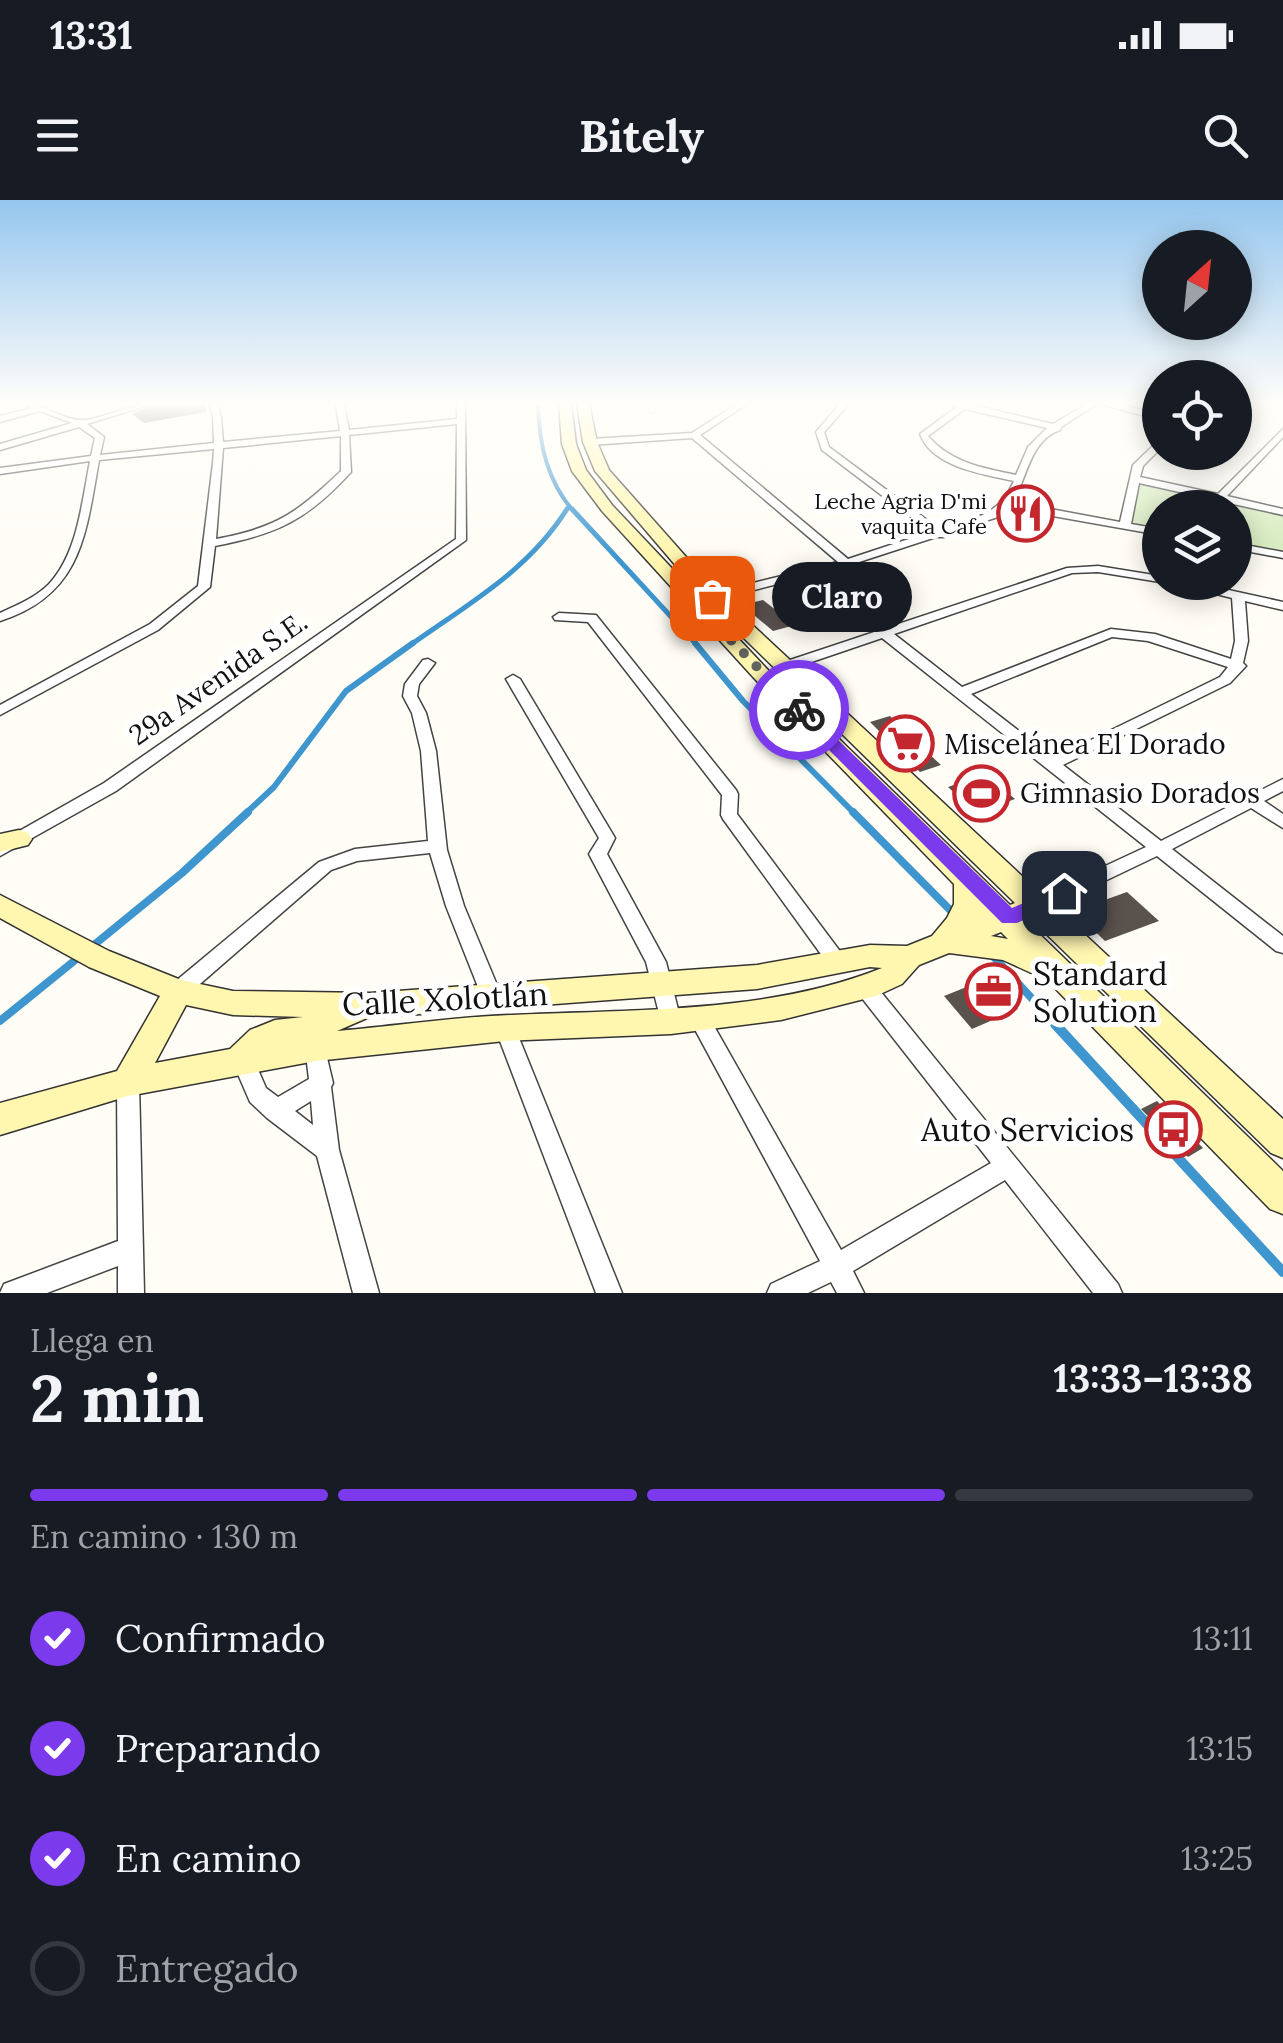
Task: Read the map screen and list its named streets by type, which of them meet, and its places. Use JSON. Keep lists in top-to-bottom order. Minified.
{"streets":{"main road":["Calle Xolotlán"],"street":["29a Avenida S.E."]},"places":{"restaurant":["Leche Agria D'mi vaquita Cafe"],"other":["Claro"],"supermarket":["Miscelánea El Dorado"],"sports":["Gimnasio Dorados"],"office":["Standard Solution"],"bus stop":["Auto Servicios"]},"north":"top right","page":{"status":"13:31","header":"Bitely","bubble":"Claro","heading":["2 min","Llega en","13:33–13:38"],"bar":"En camino · 130 m","list":[["Confirmado","13:11"],["Preparando","13:15"],["En camino","13:25"],"Entregado"]}}
